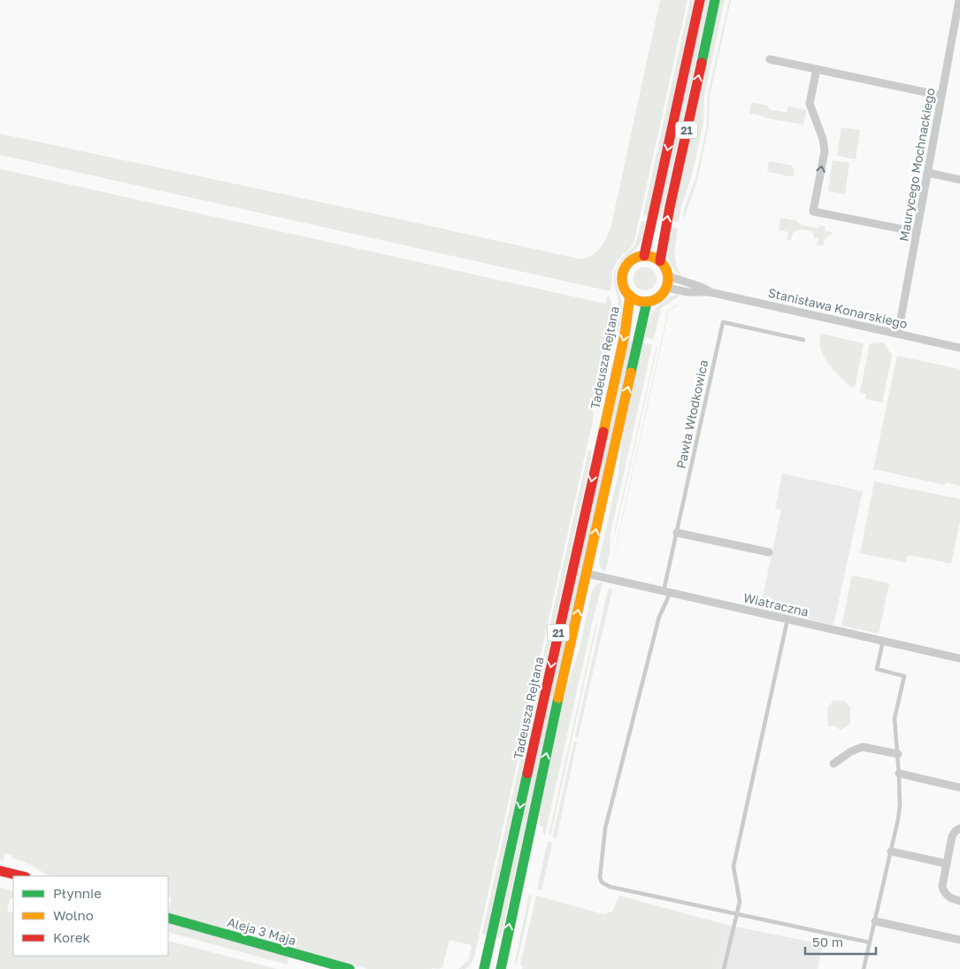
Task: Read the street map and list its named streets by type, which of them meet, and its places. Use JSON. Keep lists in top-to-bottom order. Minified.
{"streets":{"main road":["21","Tadeusza Rejtana","Aleja 3 Maja"],"street":["Maurycego Mochnackiego","Stanisława Konarskiego","Wiatraczna"],"lane":["Pawła Włodkowica"]},"crossings":[["21","Stanisława Konarskiego"],["21","Tadeusza Rejtana"],["21","Wiatraczna"],["Maurycego Mochnackiego","Stanisława Konarskiego"],["Stanisława Konarskiego","Tadeusza Rejtana"],["Pawła Włodkowica","Wiatraczna"]],"legend":["Płynnie","Wolno","Korek"],"scale_bar":"50 m"}
